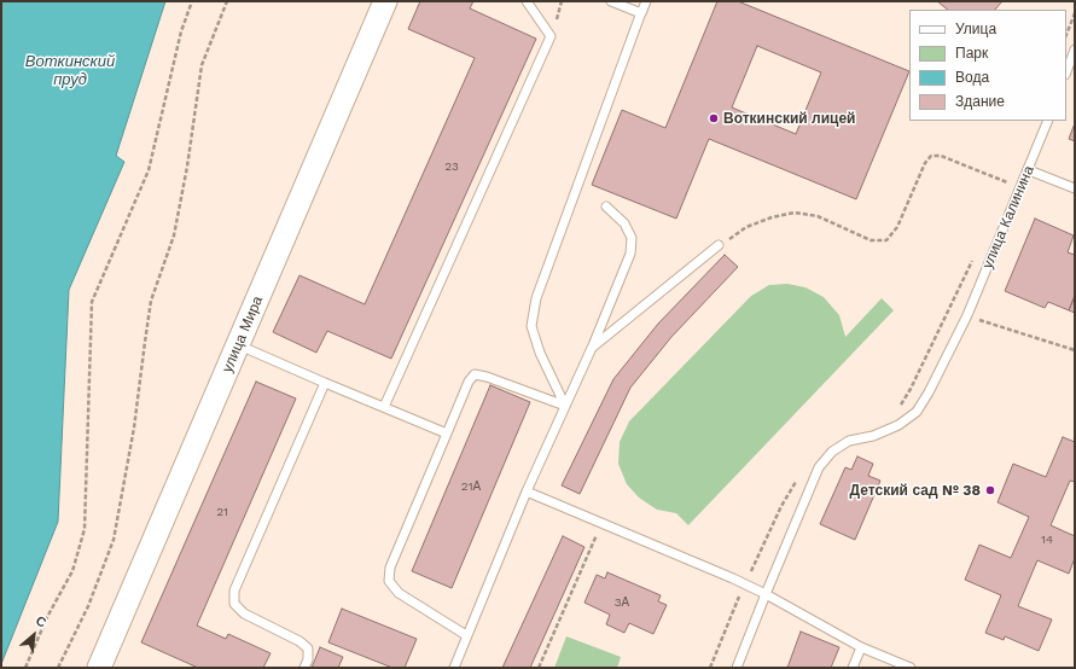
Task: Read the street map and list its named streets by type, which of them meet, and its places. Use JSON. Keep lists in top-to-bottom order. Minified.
{"streets":{"main road":["улица Мира"],"lane":["улица Калинина"]},"water":["Воткинский пруд"],"places":["Воткинский лицей","Детский сад № 38"],"house_numbers":["23","21А","21","14","3А"],"legend":["Улица","Парк","Вода","Здание"],"north":"top right"}
